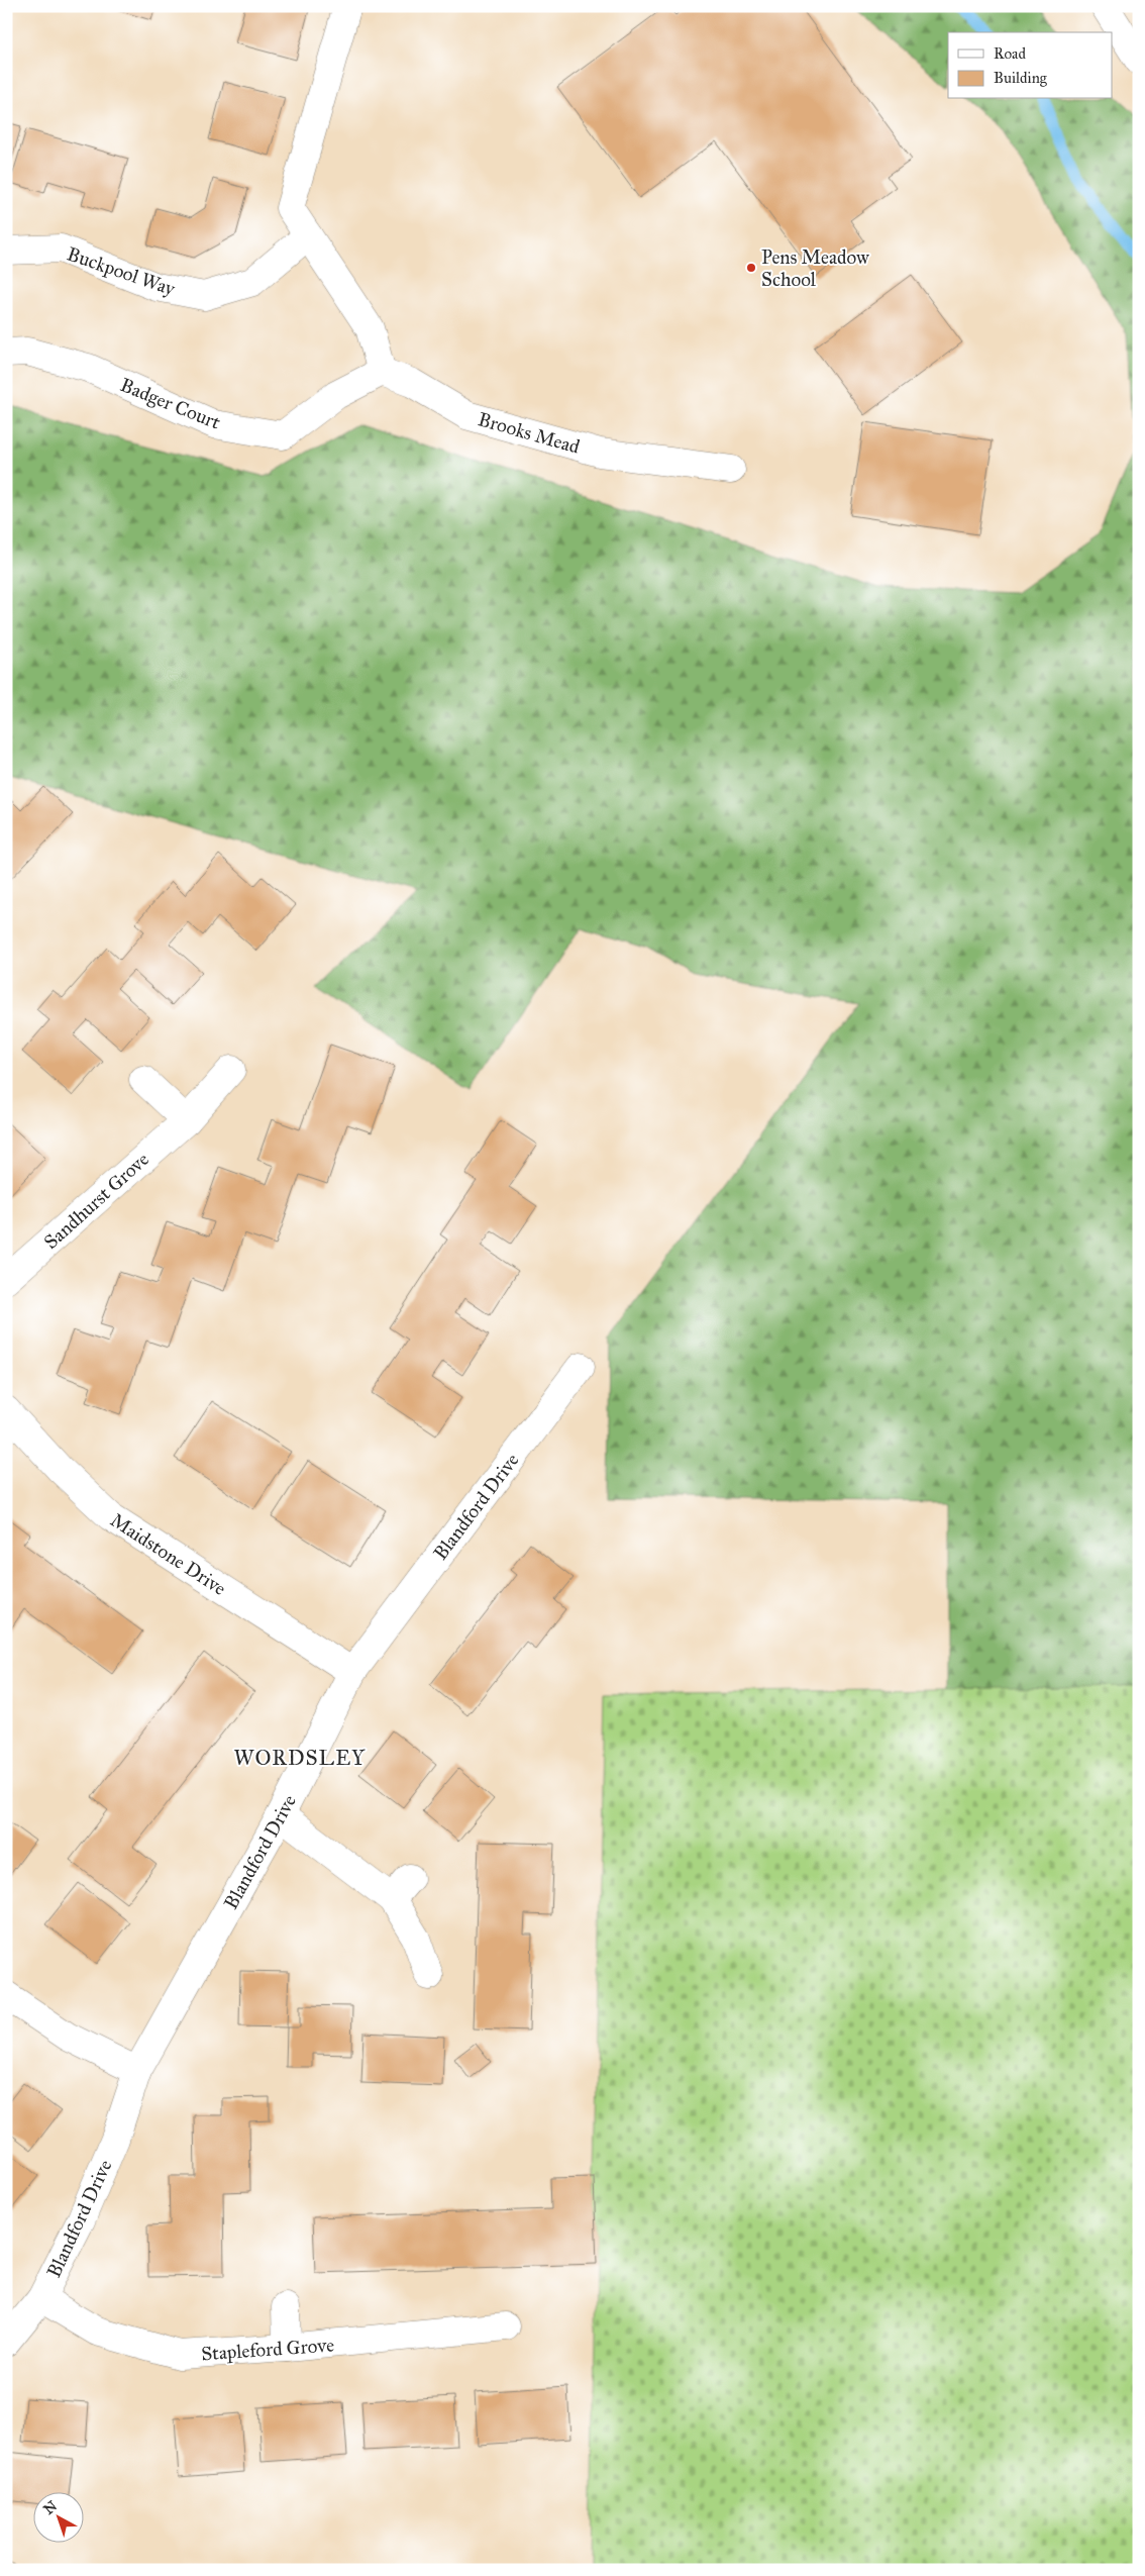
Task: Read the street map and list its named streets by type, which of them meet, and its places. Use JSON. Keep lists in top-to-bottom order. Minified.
{"streets":{"street":["Buckpool Way","Badger Court","Brooks Mead","Sandhurst Grove","Blandford Drive","Maidstone Drive","Stapleford Grove"]},"crossings":[["Badger Court","Brooks Mead"],["Blandford Drive","Maidstone Drive"],["Blandford Drive","Stapleford Grove"]],"districts":["WORDSLEY"],"places":["Pens Meadow School"],"legend":["Road","Building"],"north":"top left"}
